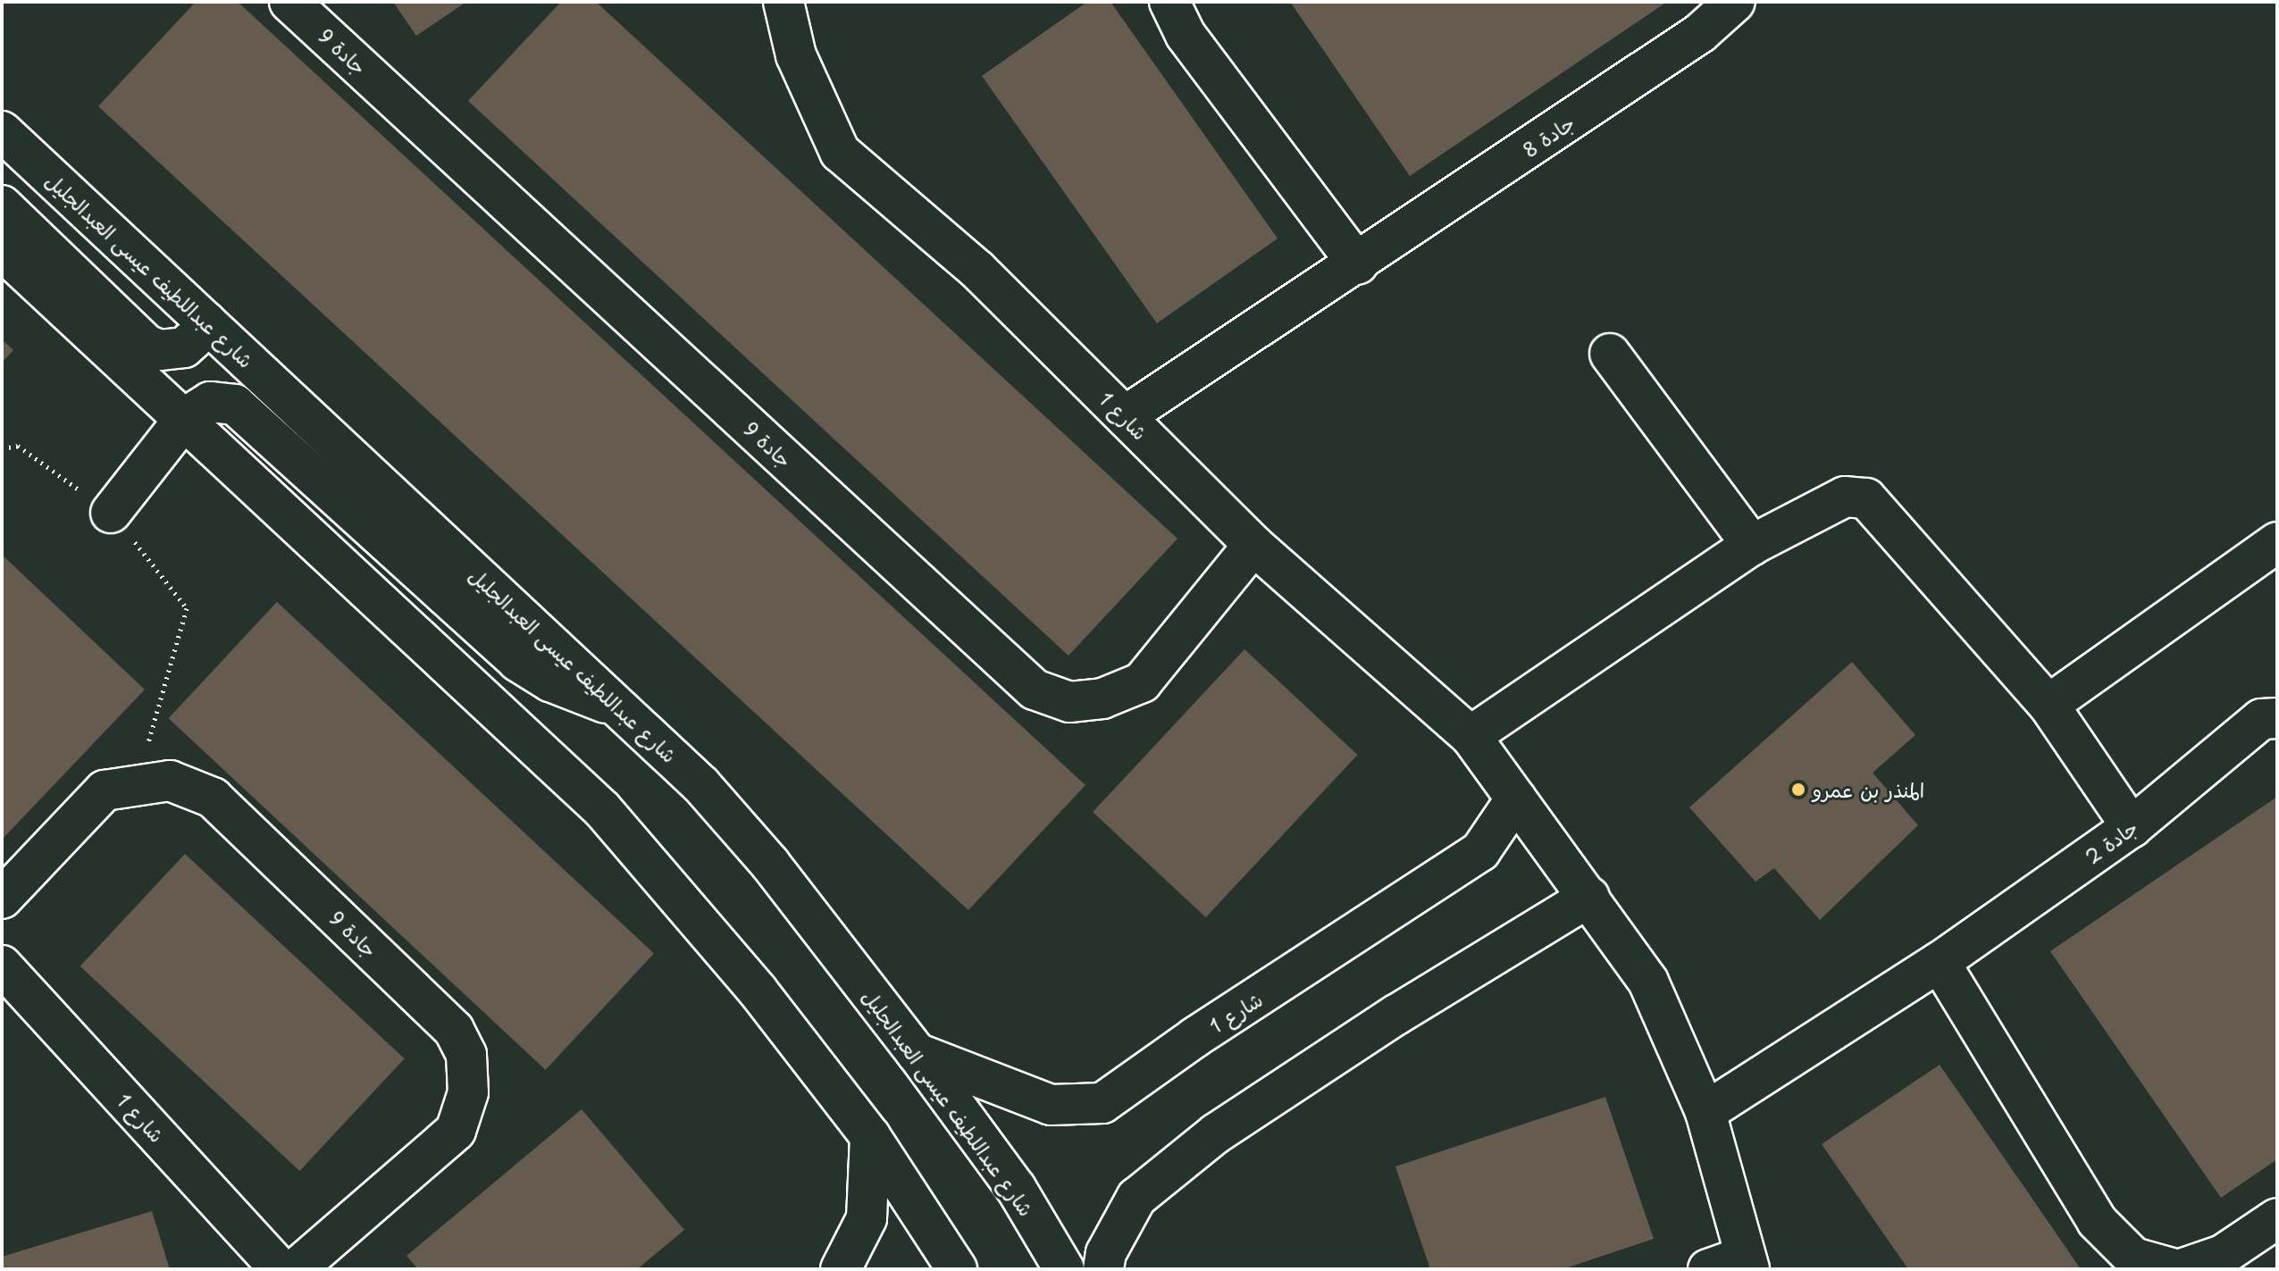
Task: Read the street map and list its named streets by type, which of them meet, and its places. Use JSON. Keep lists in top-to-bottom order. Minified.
{"streets":{"street":["جادة 9","جادة 8","شارع عبداللطيف عيسى العبدالجليل","شارع 1","جادة 2"]},"crossings":[["جادة 9","شارع 1"],["جادة 8","شارع 1"],["شارع عبداللطيف عيسى العبدالجليل","شارع 1"],["شارع 1","جادة 2"]],"places":["المنذر بن عمرو"]}
